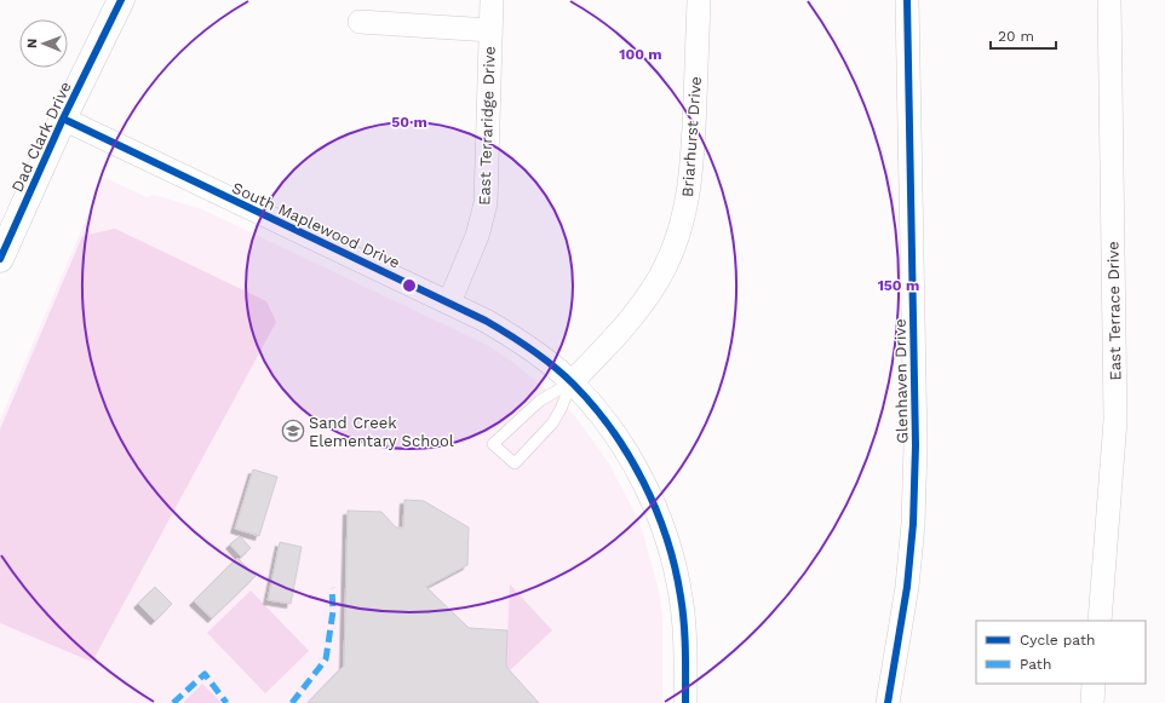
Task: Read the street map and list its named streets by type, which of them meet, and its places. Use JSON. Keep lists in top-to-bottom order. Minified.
{"streets":{"street":["East Terraridge Drive","Dad Clark Drive","Briarhurst Drive","South Maplewood Drive","East Terrace Drive","Glenhaven Drive"]},"crossings":[["East Terraridge Drive","South Maplewood Drive"],["Dad Clark Drive","South Maplewood Drive"],["Briarhurst Drive","South Maplewood Drive"]],"places":{"school or university":["Sand Creek Elementary School"]},"legend":["Cycle path","Path"],"scale_bar":"20 m","north":"left","rings":["100 m","50 m","150 m"]}
